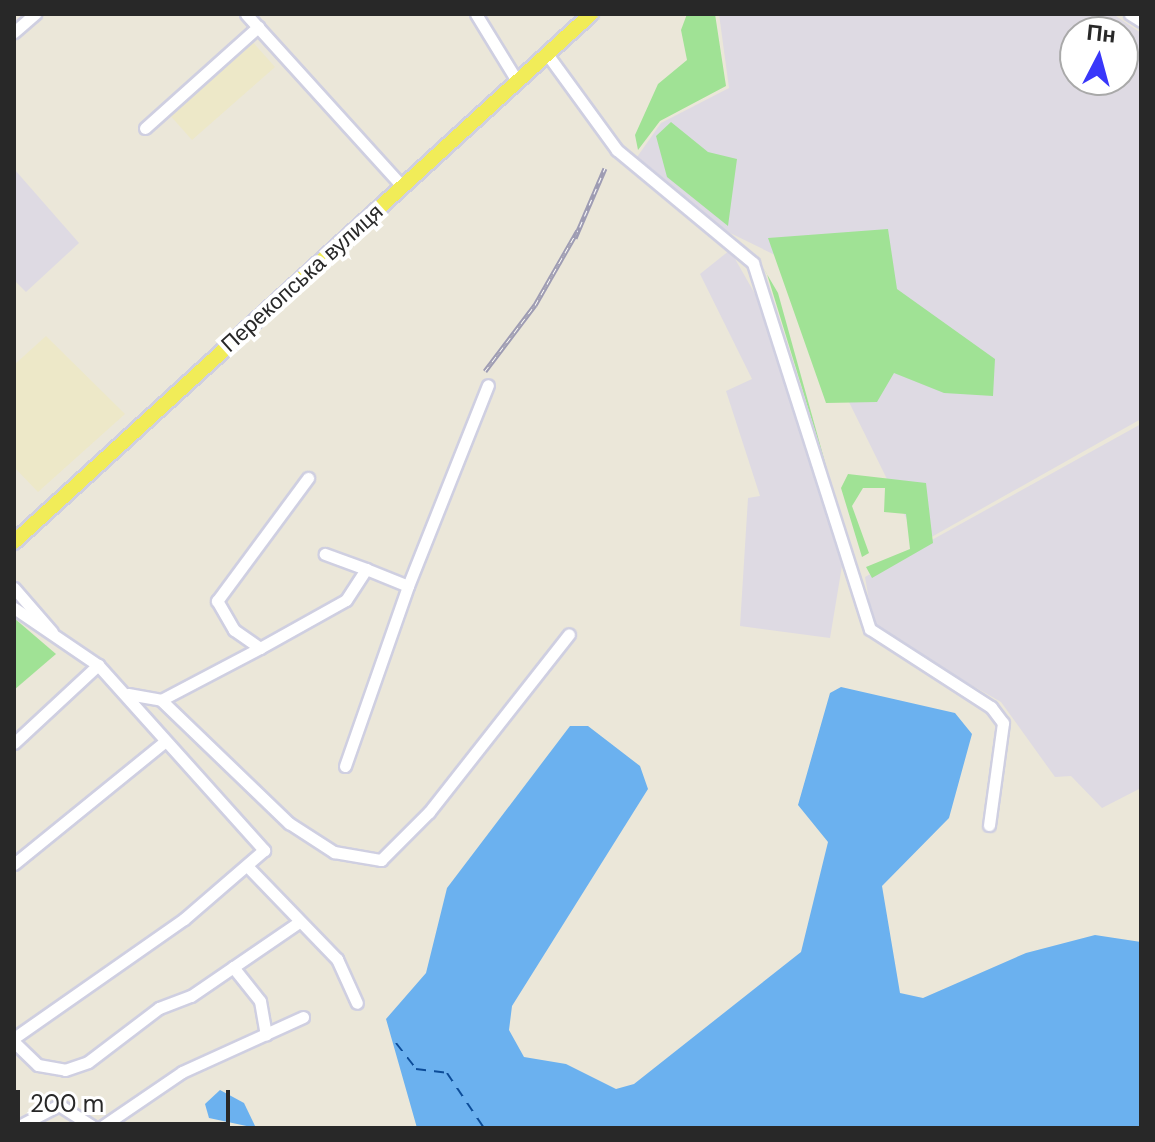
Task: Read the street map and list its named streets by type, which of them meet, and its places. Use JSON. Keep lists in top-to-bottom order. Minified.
{"streets":{"main road":["Перекопська вулиця"]},"scale_bar":"200 m","north":"top"}
